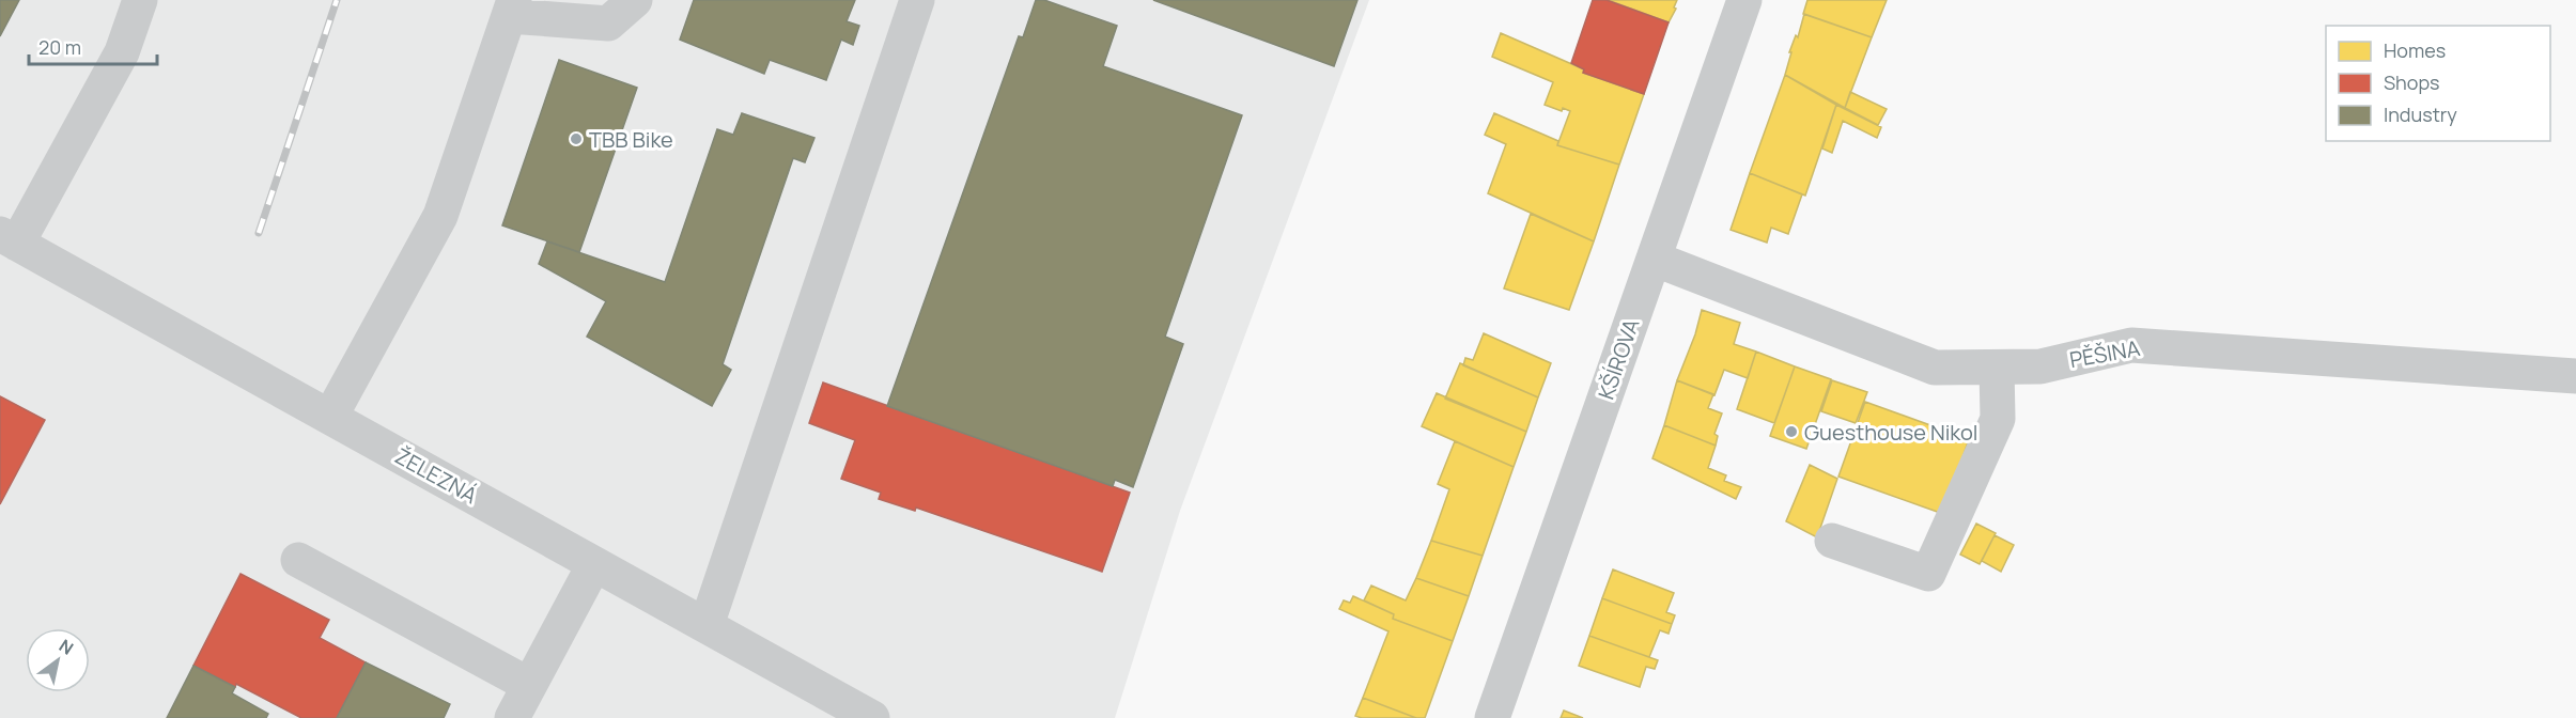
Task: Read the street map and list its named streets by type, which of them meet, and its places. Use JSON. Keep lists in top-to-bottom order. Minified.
{"streets":{"street":["PĚŠINA","KŠÍROVA","ŽELEZNÁ"]},"crossings":[["PĚŠINA","KŠÍROVA"]],"places":["TBB Bike","Guesthouse Nikol"],"legend":["Homes","Shops","Industry"],"scale_bar":"20 m","north":"top right"}
